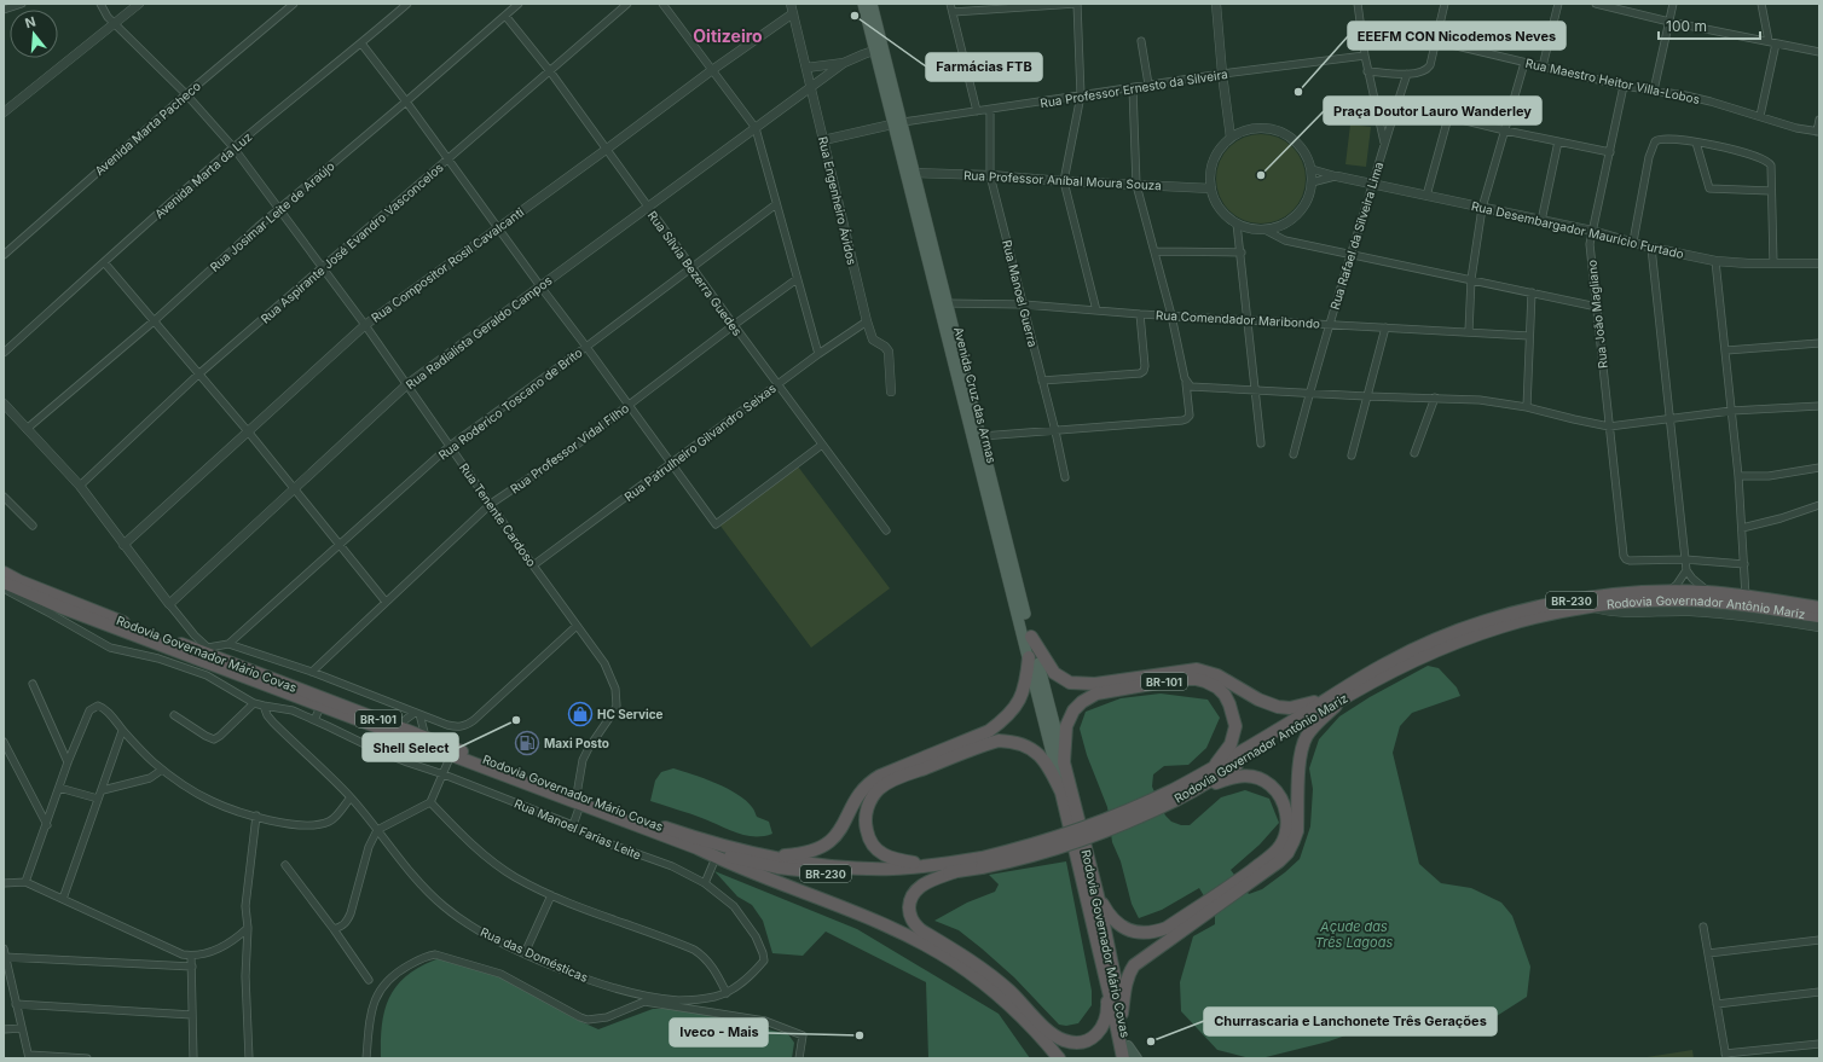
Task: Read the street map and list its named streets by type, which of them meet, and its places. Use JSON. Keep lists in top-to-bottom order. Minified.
{"streets":{"highway":["BR-230","Rodovia Governador Antônio Mariz","Rodovia Governador Mário Covas","BR-101"],"main road":["Avenida Cruz das Armas"],"street":["Rua Maestro Heitor Villa-Lobos","Rua Professor Ernesto da Silveira","Avenida Marta Pacheco","Avenida Marta da Luz","Rua Professor Aníbal Moura Souza","Rua Engenheiro Ávidos","Rua Josimar Leite de Araújo","Rua Desembargador Maurício Furtado","Rua Rafael da Silveira Lima","Rua Aspirante José Evandro Vasconcelos","Rua Compositor Rosil Cavalcanti","Rua Sílvia Bezerra Guedes","Rua Manoel Guerra","Rua João Magliano","Rua Comendador Maribondo","Rua Radialista Geraldo Campos","Rua Roderico Toscano de Brito","Rua Patrulheiro Gilvandro Seixas","Rua Professor Vidal Filho","Rua Tenente Cardoso","Rua Manoel Farias Leite","Rua das Domésticas"]},"crossings":[["Rua Maestro Heitor Villa-Lobos","Rua João Magliano"],["Rua Professor Ernesto da Silveira","Rua Manoel Guerra"],["Rua Professor Ernesto da Silveira","Avenida Cruz das Armas"],["Avenida Marta Pacheco","Rua Tenente Cardoso"],["Avenida Marta da Luz","Rua Tenente Cardoso"],["Rua Professor Aníbal Moura Souza","Rua Desembargador Maurício Furtado"],["Rua Professor Aníbal Moura Souza","Rua Manoel Guerra"],["Rua Professor Aníbal Moura Souza","Avenida Cruz das Armas"],["Rua Engenheiro Ávidos","Rua Compositor Rosil Cavalcanti"],["Rua Engenheiro Ávidos","Rua Radialista Geraldo Campos"],["Rua Engenheiro Ávidos","Rua Patrulheiro Gilvandro Seixas"],["Rua Josimar Leite de Araújo","Rua Sílvia Bezerra Guedes"],["Rua Josimar Leite de Araújo","Rua Tenente Cardoso"],["Rua Desembargador Maurício Furtado","Rua Rafael da Silveira Lima"],["Rua Desembargador Maurício Furtado","Rua João Magliano"],["Rua Rafael da Silveira Lima","Rua Comendador Maribondo"],["Rua Aspirante José Evandro Vasconcelos","Rua Sílvia Bezerra Guedes"],["Rua Aspirante José Evandro Vasconcelos","Rua Tenente Cardoso"],["Rua Compositor Rosil Cavalcanti","Rua Sílvia Bezerra Guedes"],["Rua Compositor Rosil Cavalcanti","Rua Tenente Cardoso"],["Rua Sílvia Bezerra Guedes","Rua Radialista Geraldo Campos"],["Rua Sílvia Bezerra Guedes","Rua Roderico Toscano de Brito"],["Rua Sílvia Bezerra Guedes","Rua Patrulheiro Gilvandro Seixas"],["Rua Sílvia Bezerra Guedes","Rua Professor Vidal Filho"],["Rua Manoel Guerra","Rua Comendador Maribondo"],["Rua Comendador Maribondo","Avenida Cruz das Armas"],["Rua Radialista Geraldo Campos","Rua Tenente Cardoso"],["Avenida Cruz das Armas","Rodovia Governador Mário Covas"],["Avenida Cruz das Armas","BR-101"],["Rua Roderico Toscano de Brito","Rua Tenente Cardoso"],["Rua Patrulheiro Gilvandro Seixas","Rua Tenente Cardoso"],["Rua Professor Vidal Filho","Rua Tenente Cardoso"],["Rua Tenente Cardoso","Rodovia Governador Mário Covas"],["BR-230","Rodovia Governador Mário Covas"],["Rodovia Governador Antônio Mariz","Rodovia Governador Mário Covas"],["Rodovia Governador Antônio Mariz","BR-101"],["Rodovia Governador Mário Covas","BR-101"],["Rua Manoel Farias Leite","Rua das Domésticas"]],"districts":["Oitizeiro"],"water":["Açude das Três Lagoas"],"places":{"other":["Farmácias FTB","EEEFM CON Nicodemos Neves","Praça Doutor Lauro Wanderley","Shell Select","Iveco - Mais","Churrascaria e Lanchonete Três Gerações"],"shop":["HC Service"],"fuel station":["Maxi Posto"]},"scale_bar":"100 m","north":"top"}
